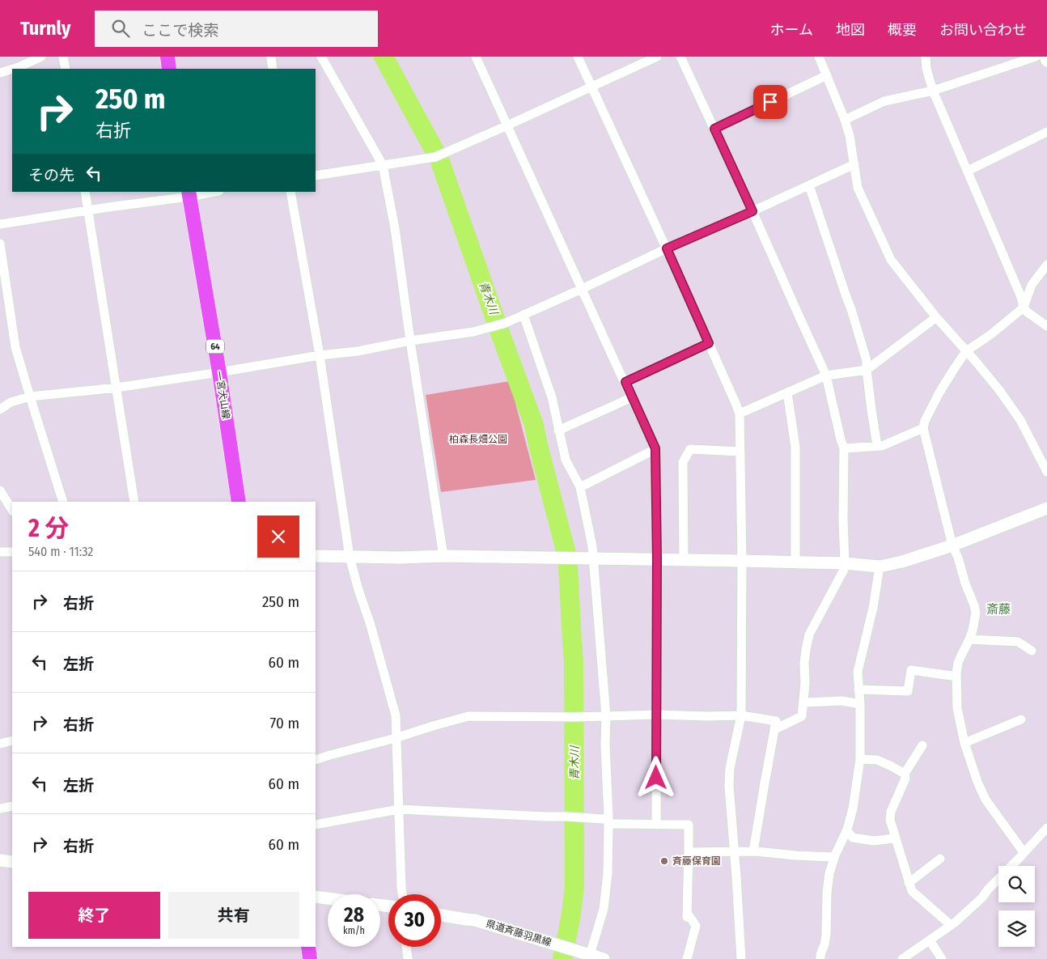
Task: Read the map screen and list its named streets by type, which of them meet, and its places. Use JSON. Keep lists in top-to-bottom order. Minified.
{"streets":{"main road":["64","一宮犬山線"],"street":["県道斉藤羽黒線"]},"districts":["斎藤"],"water":["青木川"],"parks":["柏森長畑公園"],"places":["斉藤保育園"],"page":{"header":"Turnly","search":"ここで検索","nav":["ホーム","地図","概要","お問い合わせ"],"turn":["250 m","右折"],"then":"その先","heading":["2 分","540 m · 11:32"],"list":[{"name":"右折","value":"250 m"},{"name":"左折","value":"60 m"},{"name":"右折","value":"70 m"},{"name":"左折","value":"60 m"},{"name":"右折","value":"60 m"}],"buttons":["終了","共有"],"speed":"28 km/h","limit":"30"}}
